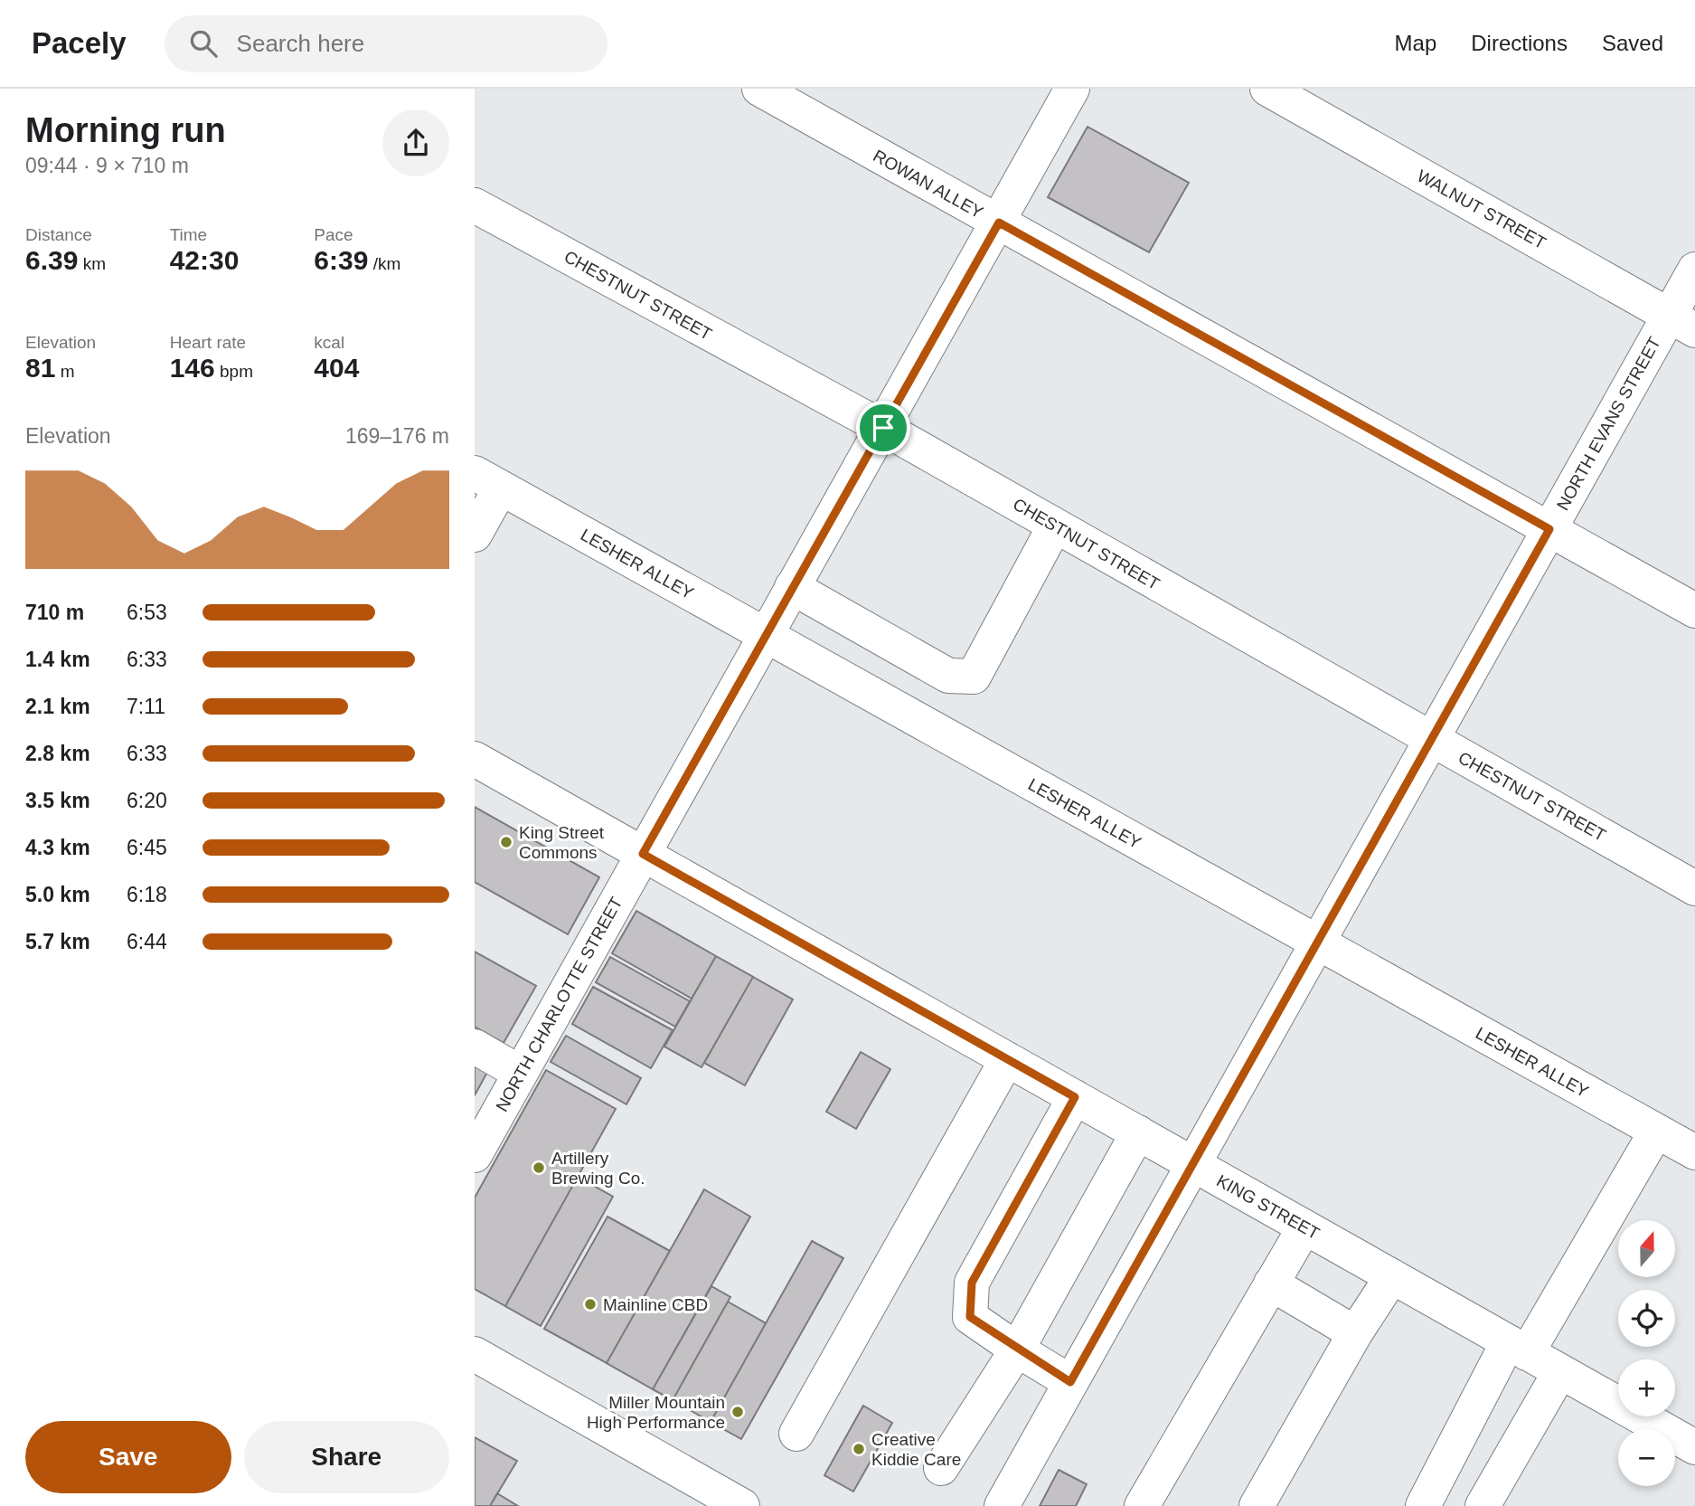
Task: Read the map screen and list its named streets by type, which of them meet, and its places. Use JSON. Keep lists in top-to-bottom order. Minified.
{"streets":{"street":["ROWAN ALLEY","WALNUT STREET","CHESTNUT STREET","NORTH EVANS STREET","LESHER ALLEY","NORTH CHARLOTTE STREET","KING STREET"]},"crossings":[["ROWAN ALLEY","NORTH EVANS STREET"],["WALNUT STREET","NORTH EVANS STREET"],["CHESTNUT STREET","NORTH EVANS STREET"],["NORTH EVANS STREET","LESHER ALLEY"],["NORTH EVANS STREET","KING STREET"],["LESHER ALLEY","NORTH CHARLOTTE STREET"],["NORTH CHARLOTTE STREET","KING STREET"]],"places":["King Street Commons","Artillery Brewing Co.","Mainline CBD","Miller Mountain High Performance","Creative Kiddie Care"],"north":"top","page":{"header":"Pacely","search":"Search here","nav":["Map","Directions","Saved"],"heading":["Morning run","09:44 · 9 × 710 m"],"stats":[["Distance","6.39 km"],["Time","42:30"],["Pace","6:39 /km"],["Elevation","81 m"],["Heart rate","146 bpm"],["kcal","404"]],"chart":["Elevation","169–176 m"],"list":[{"name":"710 m","note":"6:53"},{"name":"1.4 km","note":"6:33"},{"name":"2.1 km","note":"7:11"},{"name":"2.8 km","note":"6:33"},{"name":"3.5 km","note":"6:20"},{"name":"4.3 km","note":"6:45"},{"name":"5.0 km","note":"6:18"},{"name":"5.7 km","note":"6:44"}],"map_buttons":["+","−"],"buttons":["Save","Share"]}}
